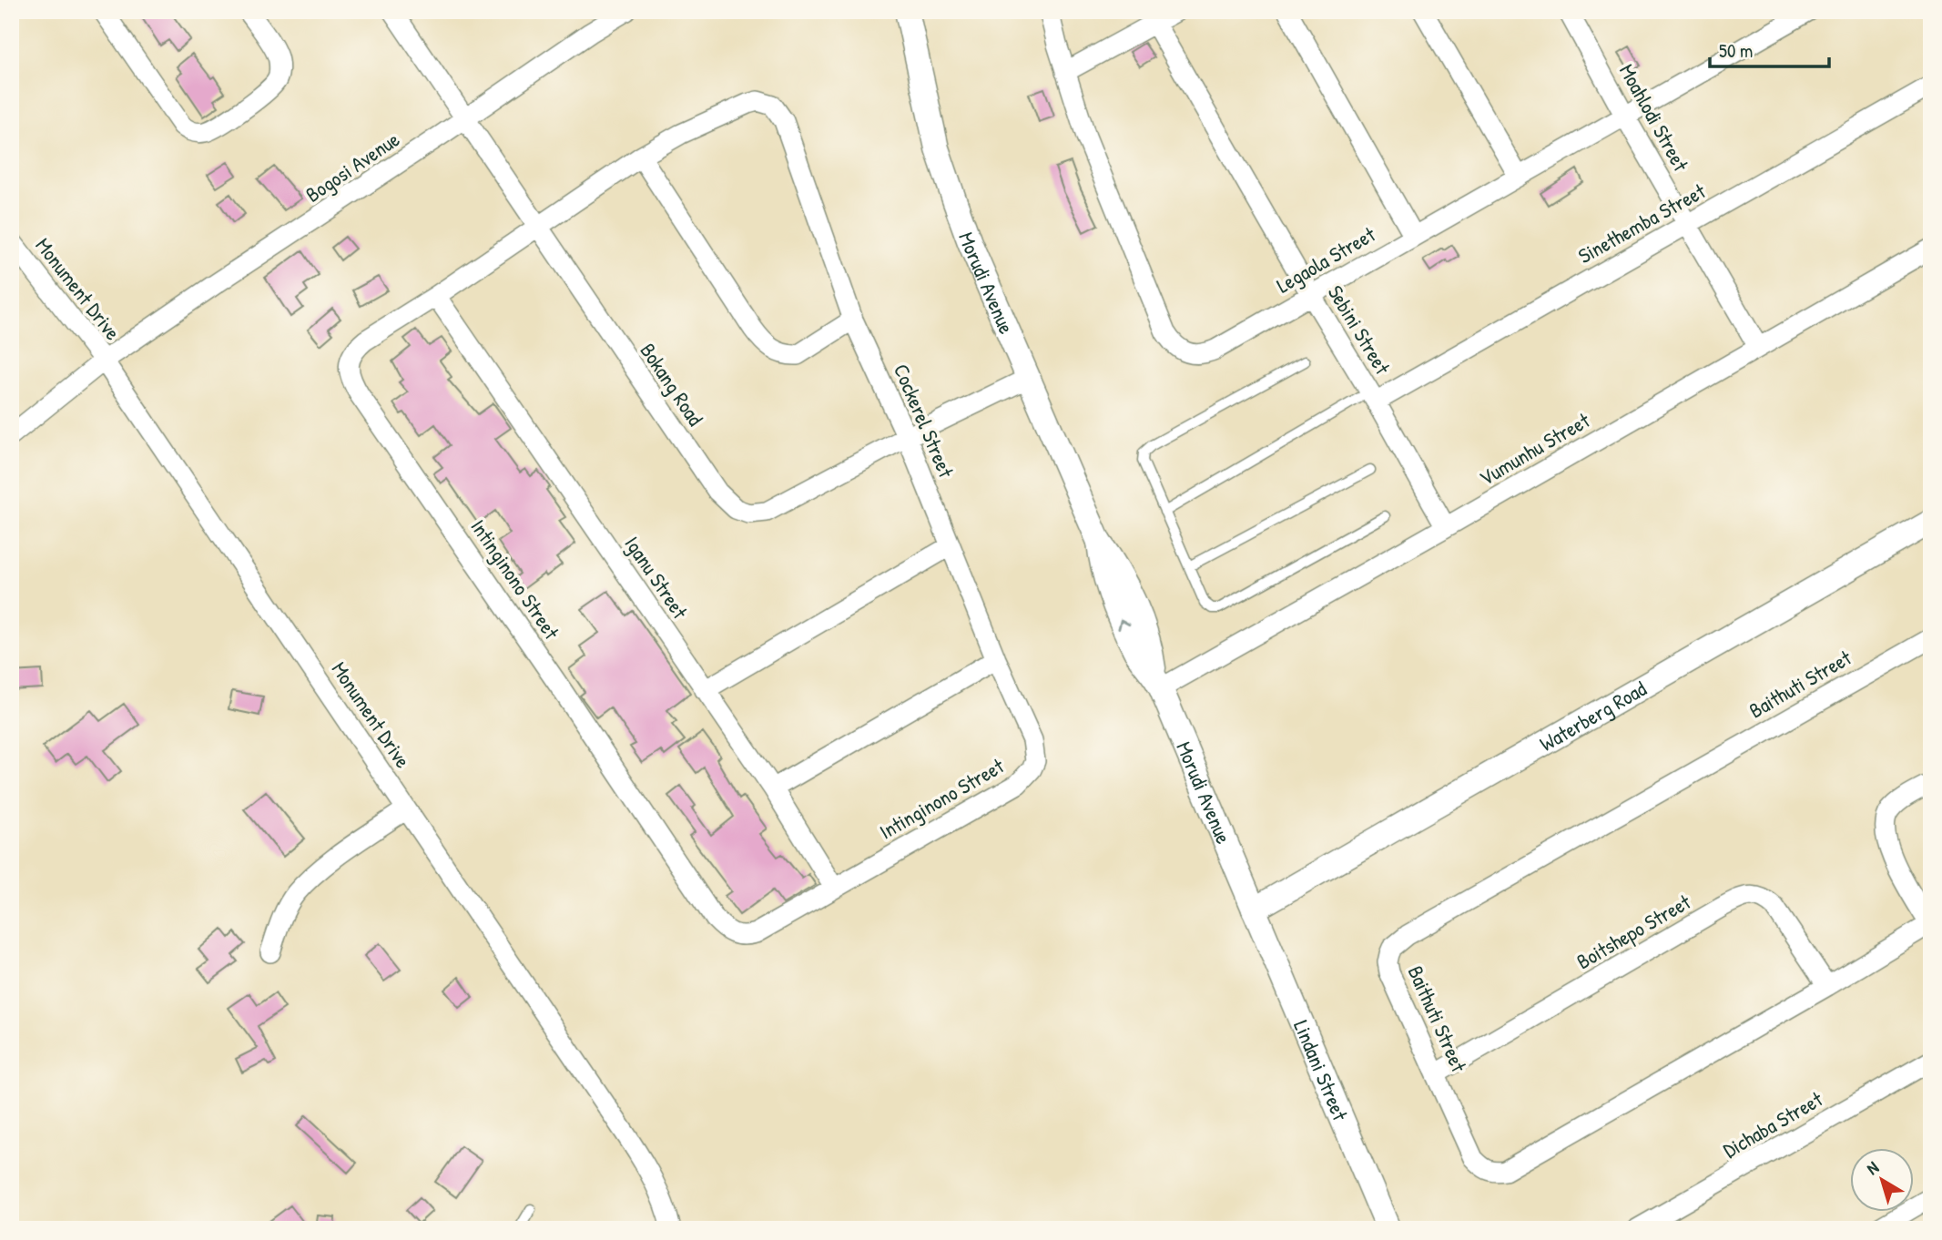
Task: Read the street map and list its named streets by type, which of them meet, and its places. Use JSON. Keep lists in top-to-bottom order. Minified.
{"streets":{"street":["Moahlodi Street","Bogosi Avenue","Sinethemba Street","Legaola Street","Morudi Avenue","Monument Drive","Sebini Street","Bokang Road","Cockerel Street","Vumunhu Street","Iganu Street","Intinginono Street","Baithuti Street","Waterberg Road","Boitshepo Street","Lindani Street","Dichaba Street"]},"crossings":[["Moahlodi Street","Sinethemba Street"],["Moahlodi Street","Legaola Street"],["Moahlodi Street","Vumunhu Street"],["Bogosi Avenue","Monument Drive"],["Bogosi Avenue","Bokang Road"],["Sinethemba Street","Sebini Street"],["Legaola Street","Sebini Street"],["Morudi Avenue","Bokang Road"],["Morudi Avenue","Vumunhu Street"],["Morudi Avenue","Waterberg Road"],["Morudi Avenue","Lindani Street"],["Sebini Street","Vumunhu Street"],["Bokang Road","Cockerel Street"],["Bokang Road","Intinginono Street"],["Cockerel Street","Intinginono Street"],["Iganu Street","Intinginono Street"],["Baithuti Street","Boitshepo Street"],["Waterberg Road","Lindani Street"]],"scale_bar":"50 m","north":"top left"}
